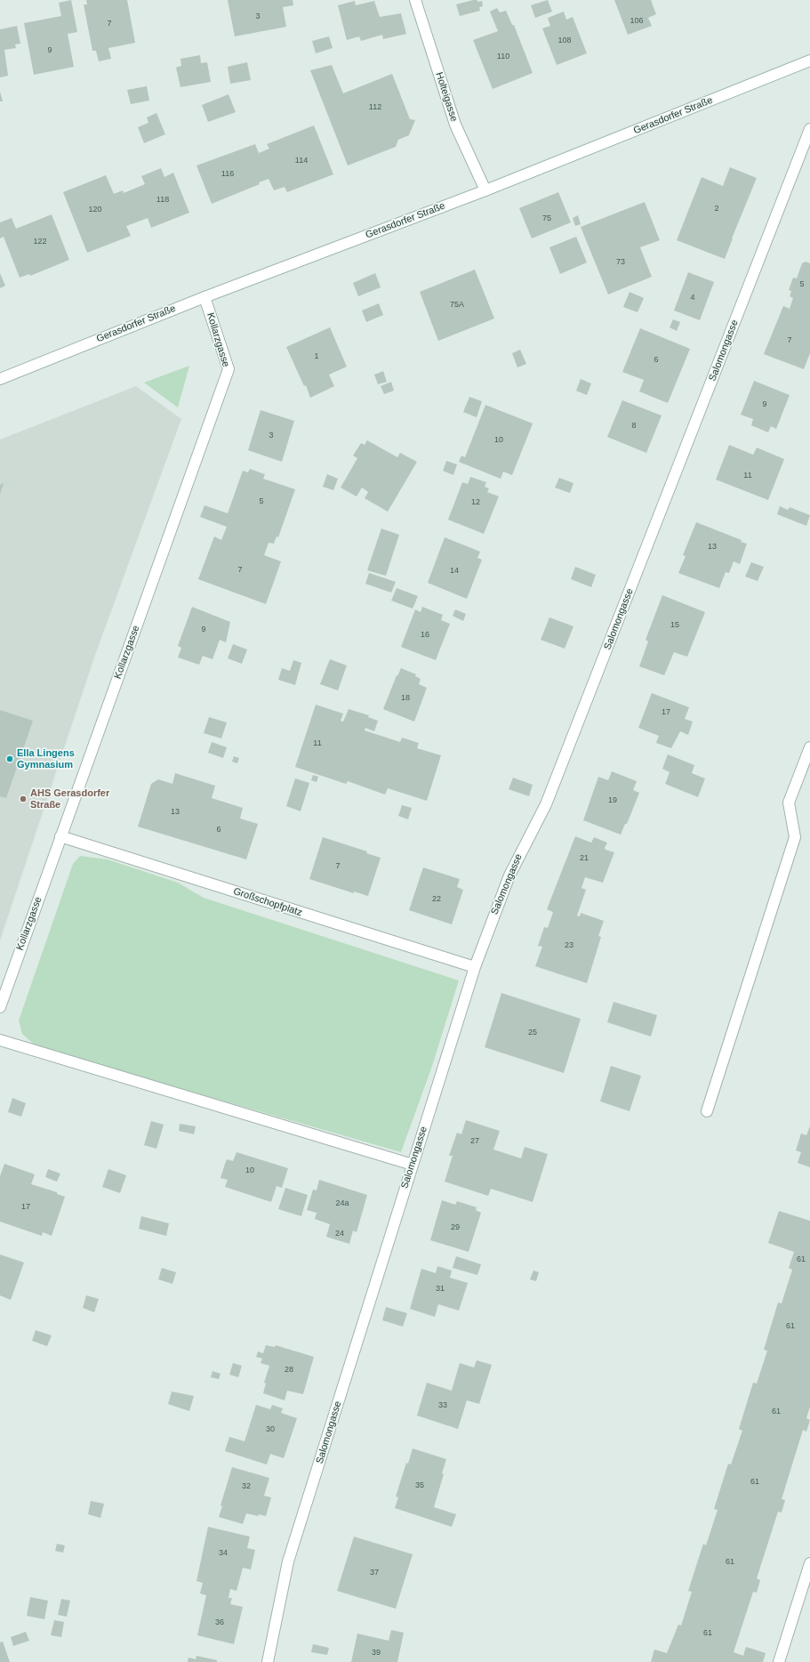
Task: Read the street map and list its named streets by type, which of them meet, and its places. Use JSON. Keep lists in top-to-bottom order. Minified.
{"streets":{"street":["Holteigasse","Gerasdorfer Straße","Kollarzgasse","Salomongasse","Großschopfplatz"]},"crossings":[["Holteigasse","Gerasdorfer Straße"],["Gerasdorfer Straße","Kollarzgasse"],["Kollarzgasse","Großschopfplatz"],["Salomongasse","Großschopfplatz"]],"places":["Ella Lingens Gymnasium","AHS Gerasdorfer Straße"],"house_numbers":["3","106","7","108","9","110","112","114","116","118","2","120","75","122","73","5","4","75A","7","1","6","9","8","3","10","11","5","12","13","7","14","15","9","16","18","17","11","19","13","6","21","7","22","23","25","27","10","24a","17","29","24","61","31","61","28","33","61","30","61","35","32","34","61","37","36","61","39"]}
